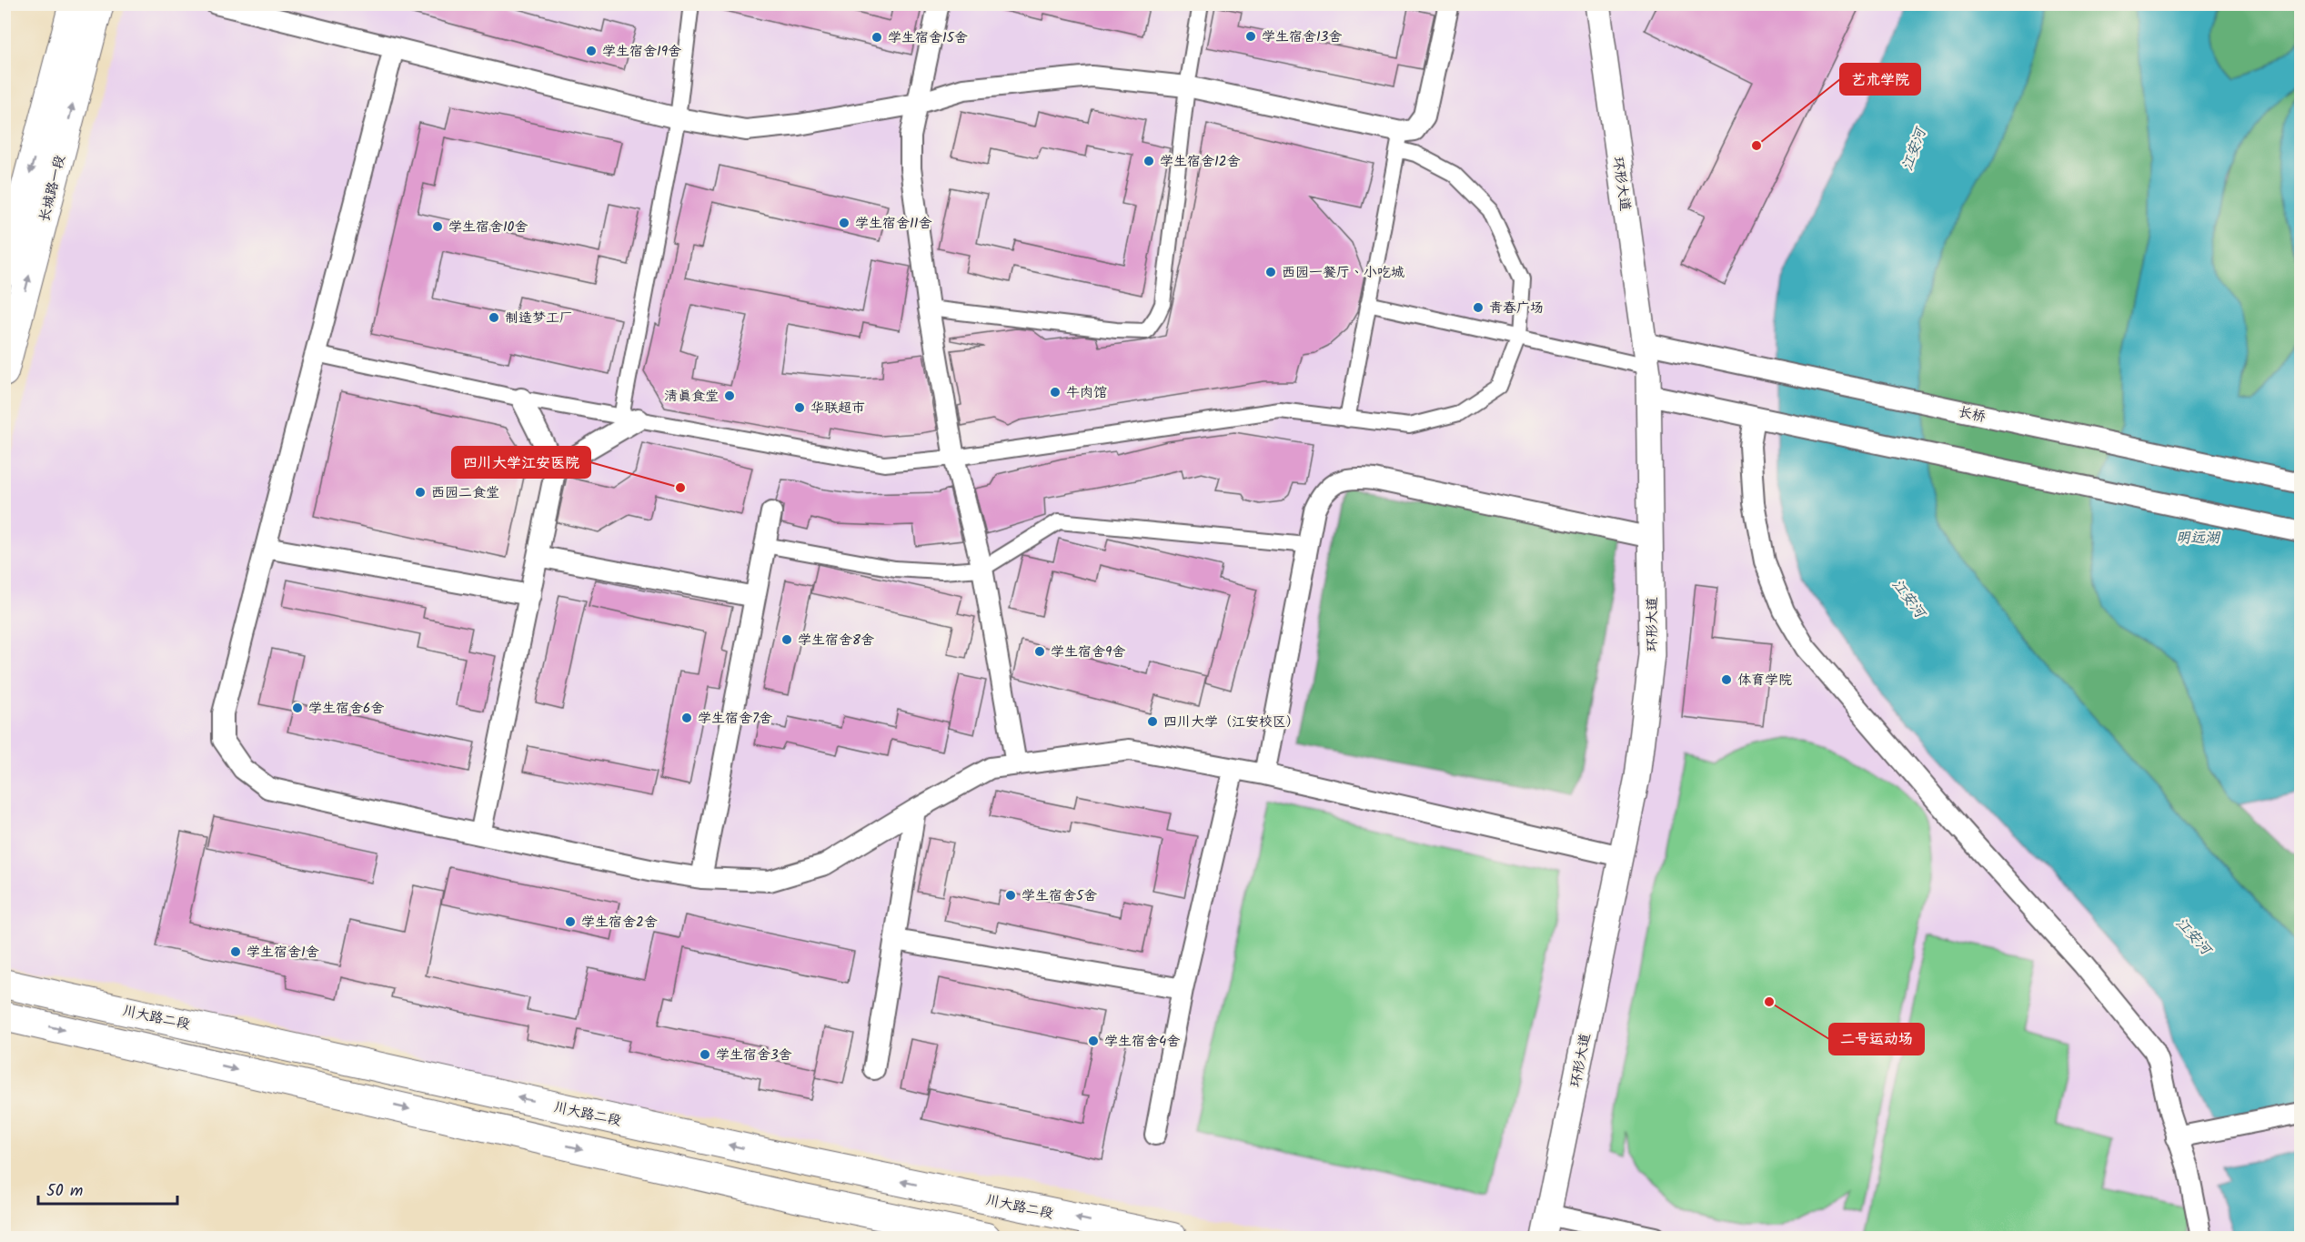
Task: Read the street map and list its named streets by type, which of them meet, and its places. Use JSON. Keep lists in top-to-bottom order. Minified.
{"streets":{"main road":["长城路一段","川大路二段"],"street":["环形大道","长桥"]},"crossings":[["环形大道","长桥"]],"water":["江安河","明远湖"],"places":["学生宿舍13舍","学生宿舍15舍","学生宿舍19舍","艺术学院","学生宿舍12舍","学生宿舍11舍","学生宿舍10舍","西园一餐厅、小吃城","青春广场","制造梦工厂","牛肉馆","清真食堂","华联超市","四川大学江安医院","西园二食堂","学生宿舍8舍","学生宿舍9舍","体育学院","学生宿舍6舍","学生宿舍7舍","四川大学（江安校区）","学生宿舍5舍","学生宿舍2舍","学生宿舍1舍","二号运动场","学生宿舍4舍","学生宿舍3舍"],"scale_bar":"50 m"}
